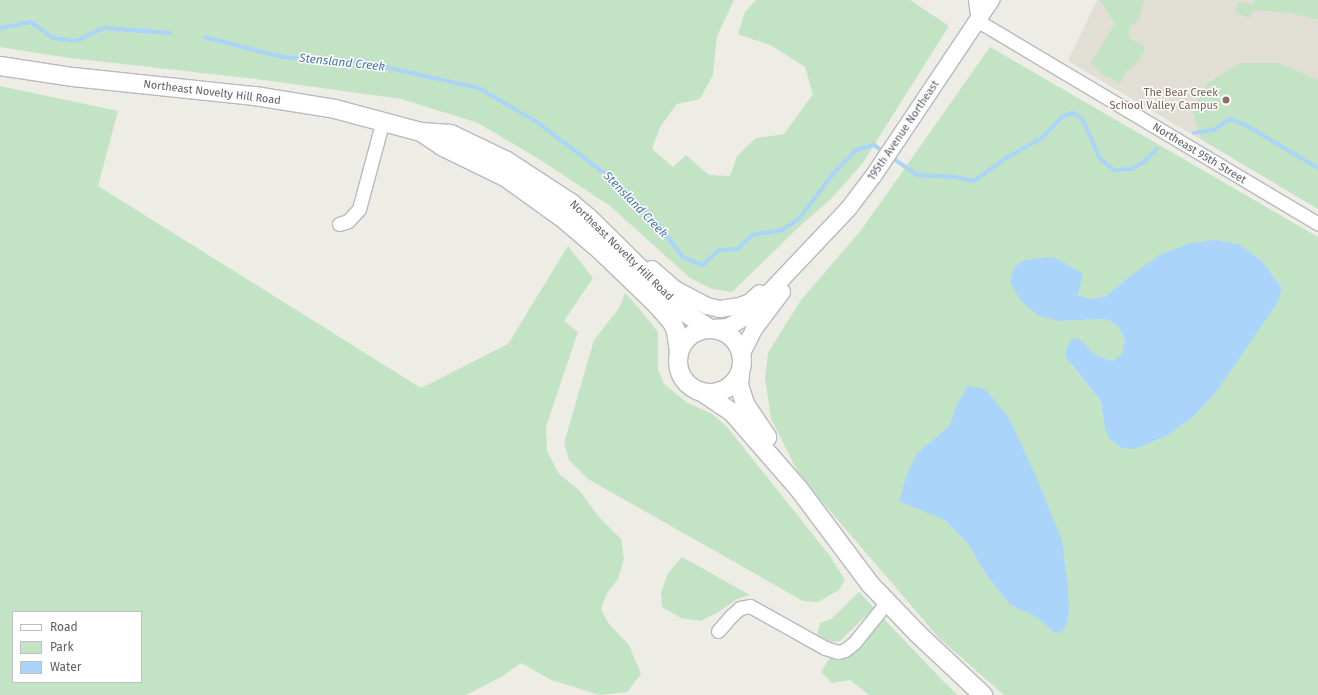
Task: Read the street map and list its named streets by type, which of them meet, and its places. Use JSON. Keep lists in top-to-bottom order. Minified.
{"streets":{"main road":["Northeast Novelty Hill Road"],"street":["195th Avenue Northeast","Northeast 95th Street"]},"crossings":[["195th Avenue Northeast","Northeast 95th Street"]],"water":["Stensland Creek"],"places":["The Bear Creek School Valley Campus"],"legend":["Road","Park","Water"]}
